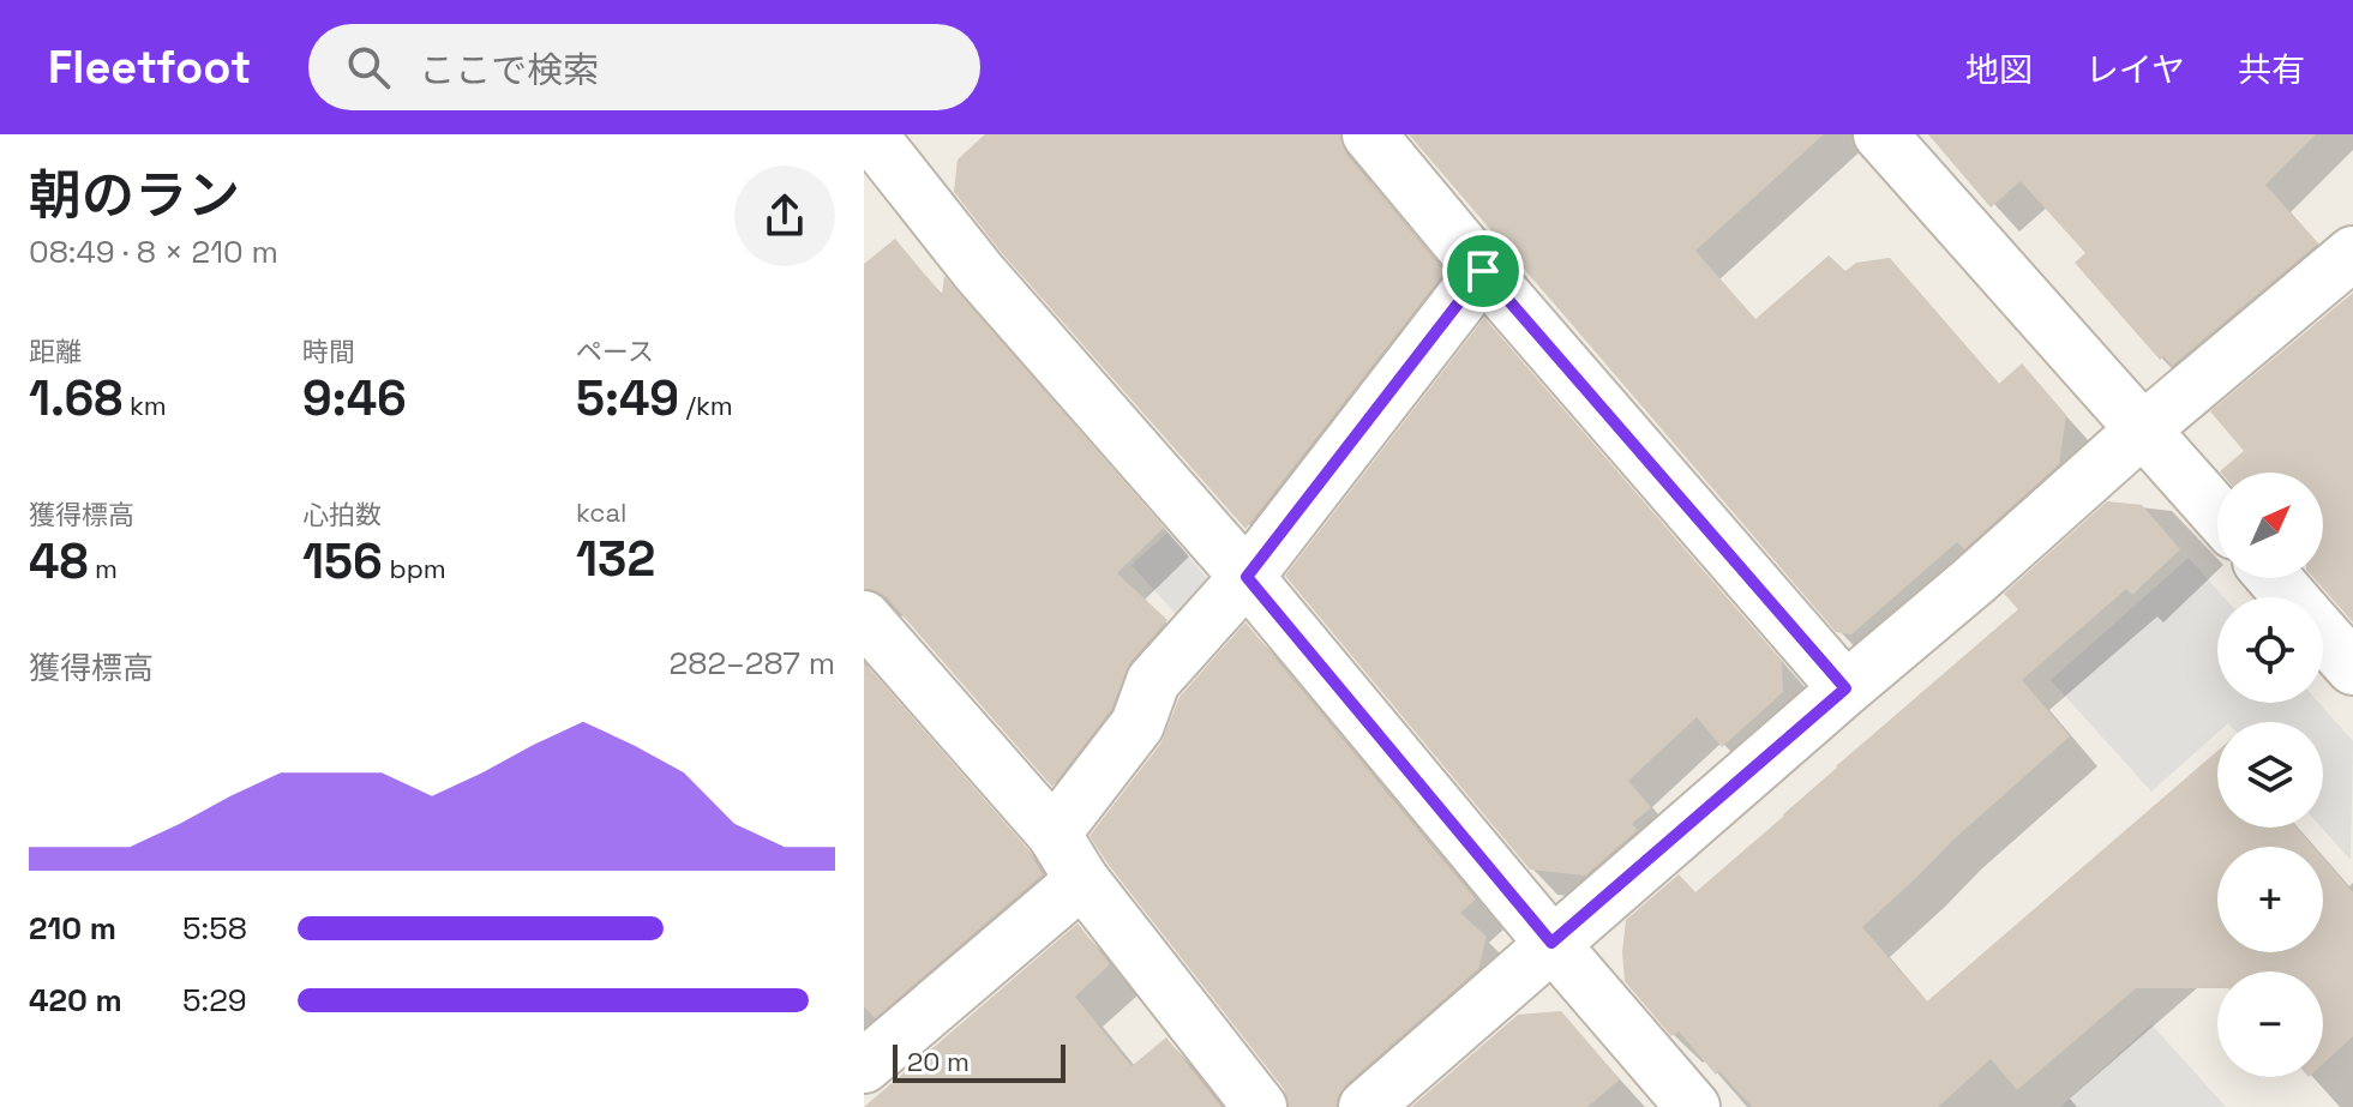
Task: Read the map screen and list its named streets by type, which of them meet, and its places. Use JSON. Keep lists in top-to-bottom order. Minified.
{"scale_bar":"20 m","north":"top right","page":{"header":"Fleetfoot","search":"ここで検索","nav":["地図","レイヤ","共有"],"heading":["朝のラン","08:49 · 8 × 210 m"],"stats":[["距離","1.68 km"],["時間","9:46"],["ペース","5:49 /km"],["獲得標高","48 m"],["心拍数","156 bpm"],["kcal","132"]],"map_buttons":["+","−"],"chart":["獲得標高","282–287 m"],"list":[{"name":"210 m","note":"5:58"},{"name":"420 m","note":"5:29"}],"scale":"20 m"}}
